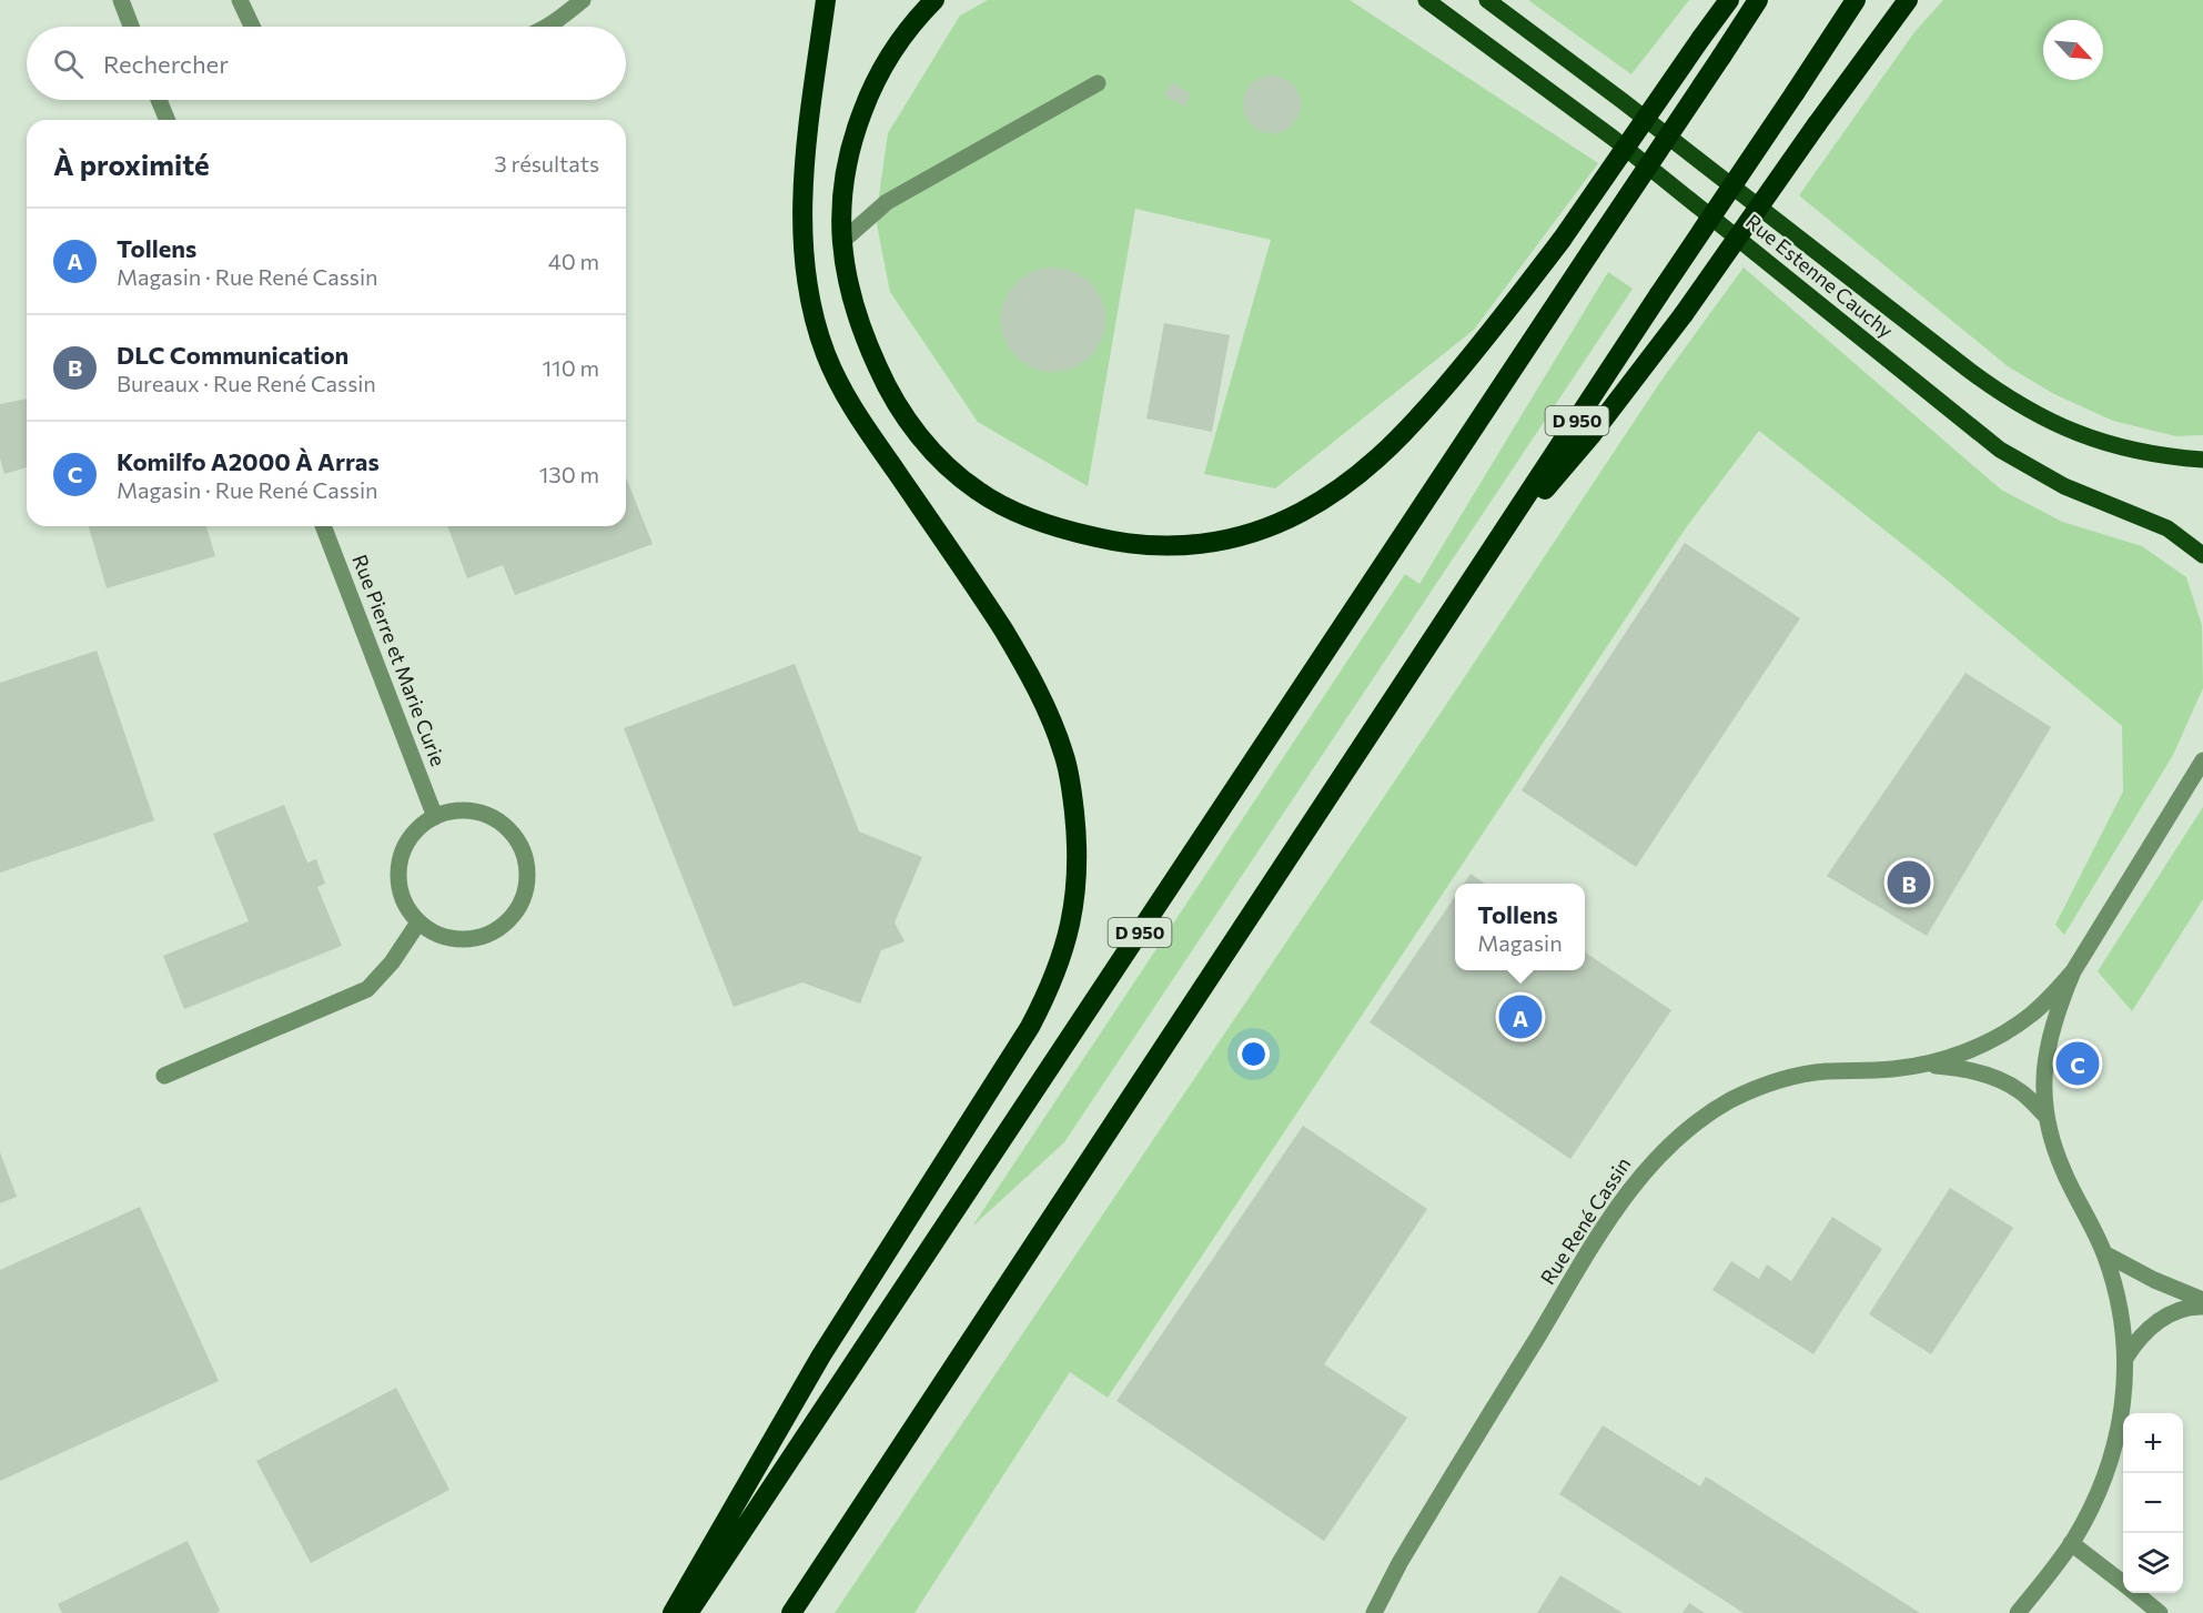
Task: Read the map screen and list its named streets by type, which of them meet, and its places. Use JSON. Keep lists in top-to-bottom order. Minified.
{"streets":{"highway":["D 950"],"main road":["Rue Estenne Cauchy"],"street":["Rue Pierre et Marie Curie","Rue René Cassin"]},"north":"bottom right","page":{"search":"Rechercher","heading":["À proximité","3 résultats"],"list":[{"mark":"A","name":"Tollens","note":"Magasin · Rue René Cassin","value":"40 m"},{"mark":"B","name":"DLC Communication","note":"Bureaux · Rue René Cassin","value":"110 m"},{"mark":"C","name":"Komilfo A2000 À Arras","note":"Magasin · Rue René Cassin","value":"130 m"}],"pins":["B","A","C"],"popup":["Tollens","Magasin"],"map_buttons":["+","−"]}}
